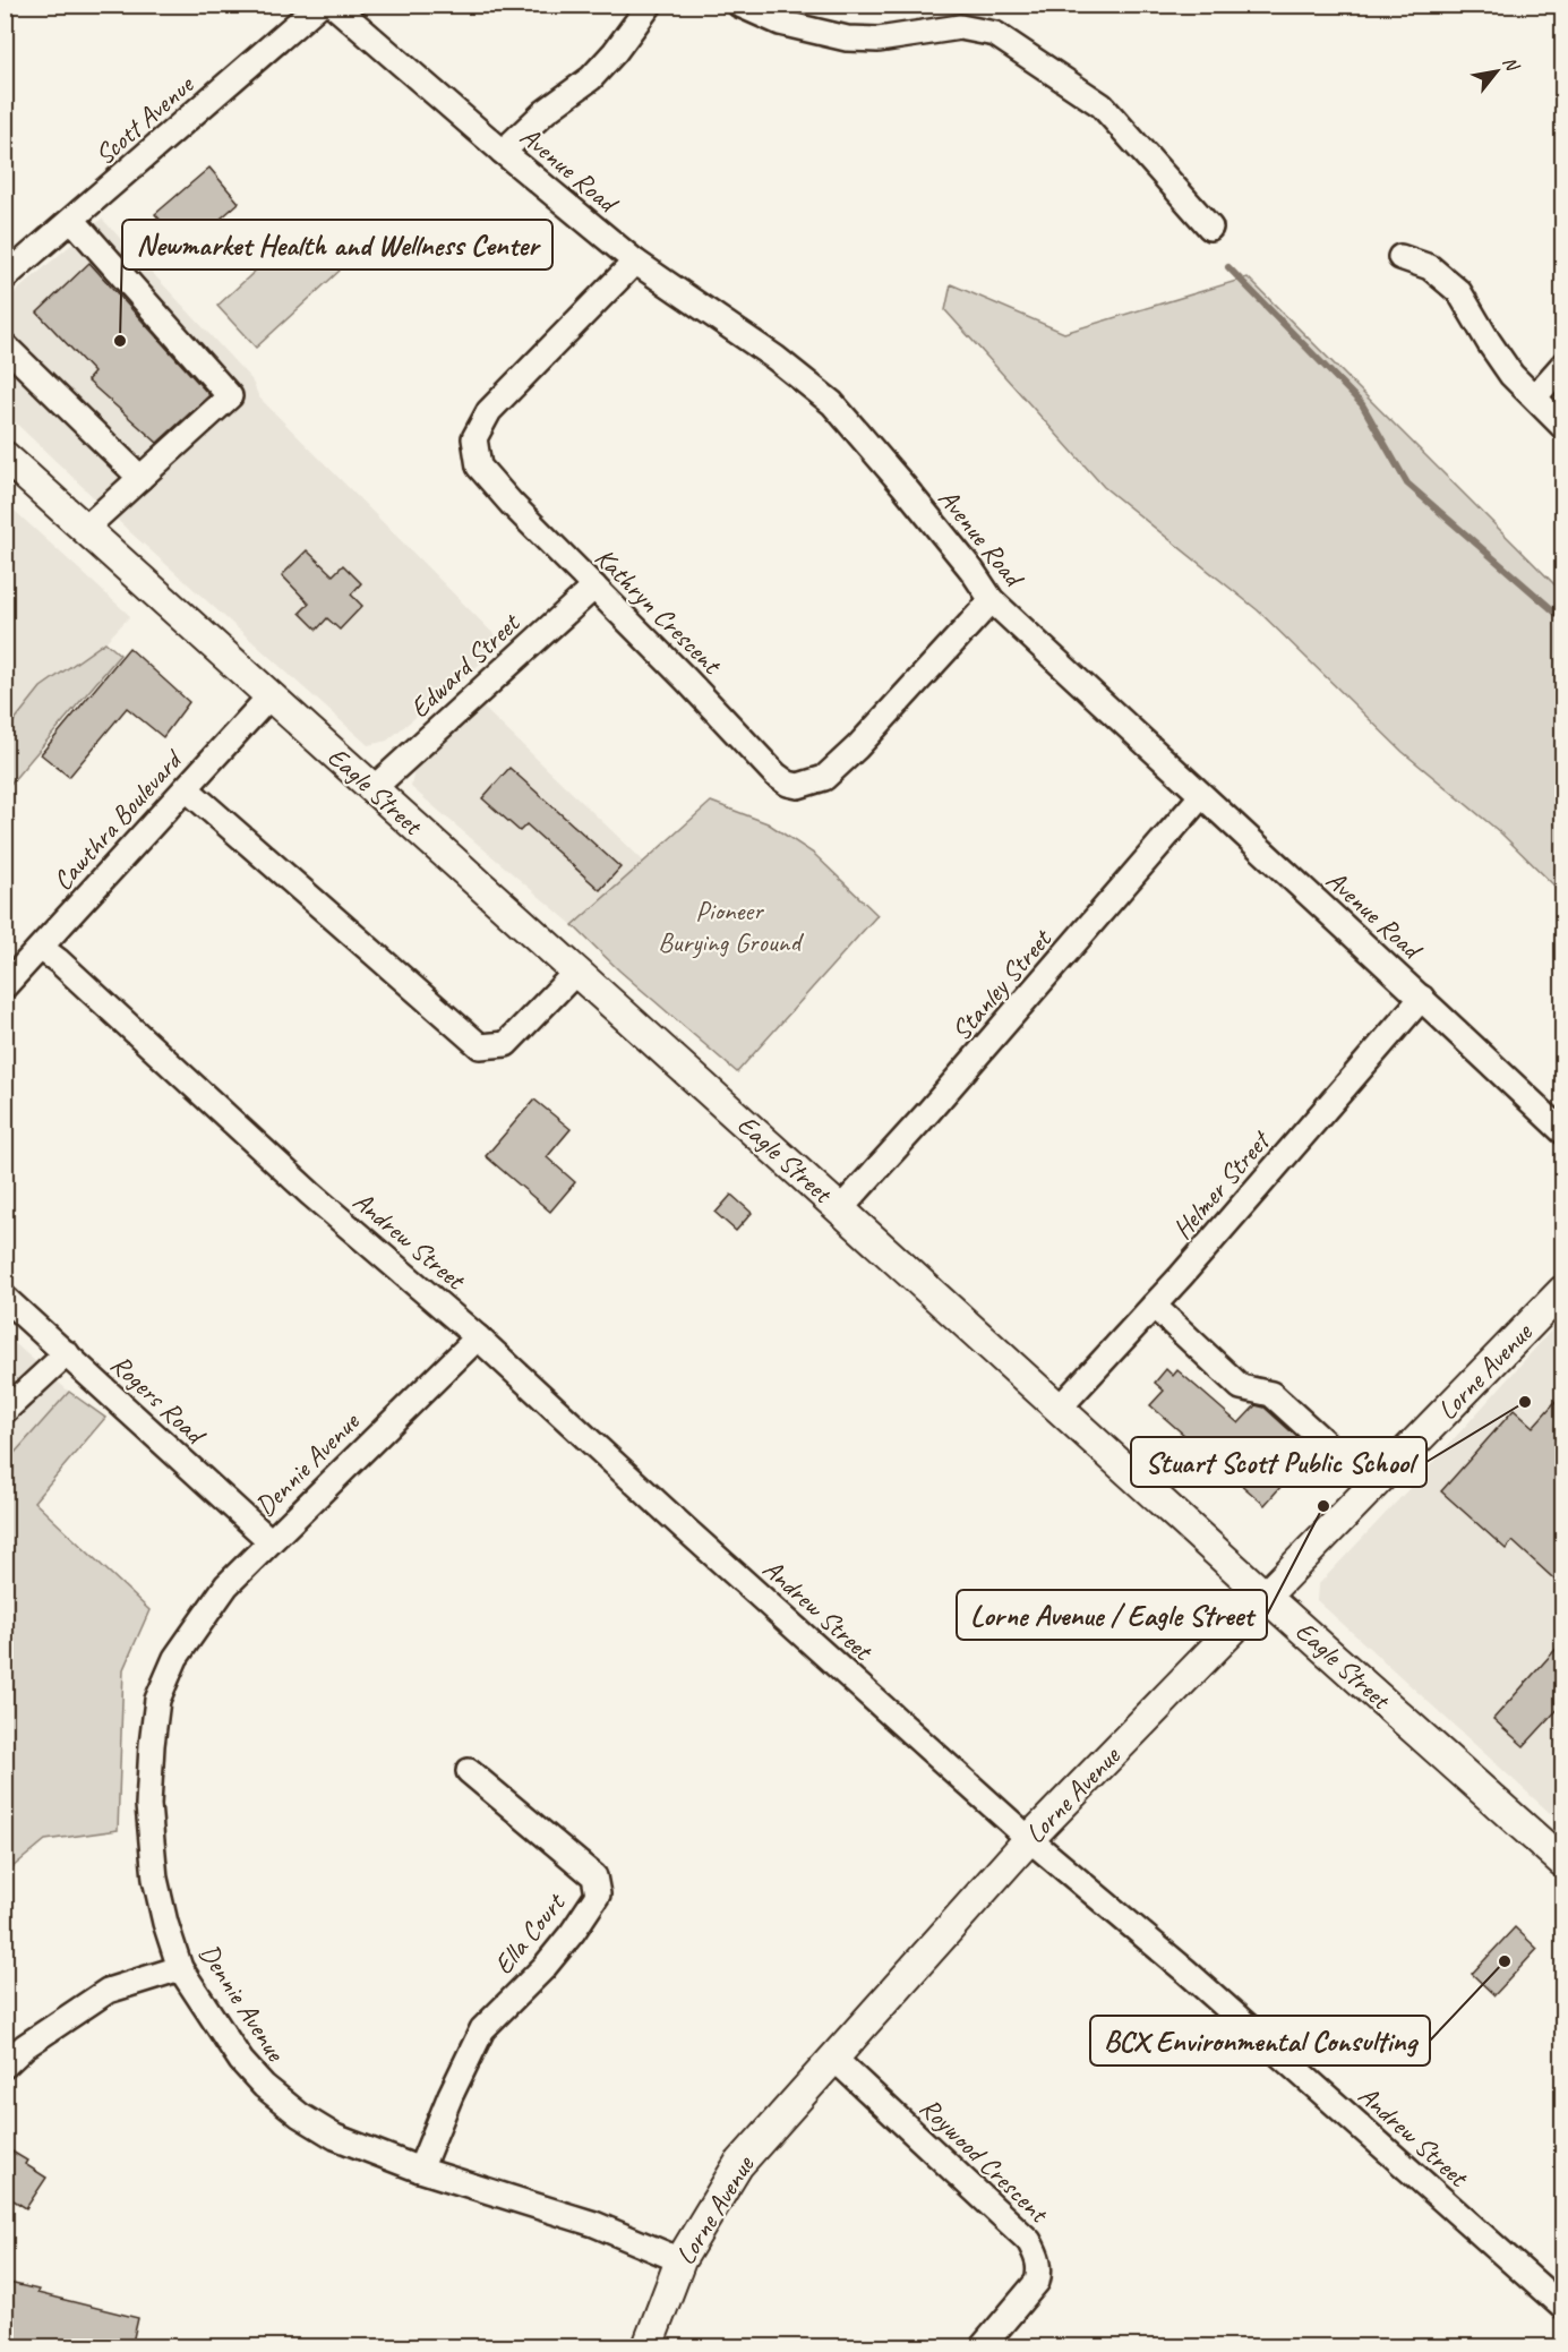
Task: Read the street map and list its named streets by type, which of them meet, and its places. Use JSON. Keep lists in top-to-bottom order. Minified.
{"streets":{"main road":["Eagle Street","Lorne Avenue"],"street":["Scott Avenue","Avenue Road","Kathryn Crescent","Edward Street","Cawthra Boulevard","Stanley Street","Helmer Street","Andrew Street","Rogers Road","Dennie Avenue","Ella Court","Roywood Crescent"]},"crossings":[["Avenue Road","Kathryn Crescent"],["Avenue Road","Stanley Street"],["Avenue Road","Helmer Street"],["Kathryn Crescent","Edward Street"],["Edward Street","Eagle Street"],["Eagle Street","Cawthra Boulevard"],["Eagle Street","Stanley Street"],["Eagle Street","Helmer Street"],["Eagle Street","Lorne Avenue"],["Cawthra Boulevard","Andrew Street"],["Andrew Street","Lorne Avenue"],["Andrew Street","Dennie Avenue"],["Lorne Avenue","Dennie Avenue"],["Lorne Avenue","Roywood Crescent"],["Rogers Road","Dennie Avenue"],["Dennie Avenue","Ella Court"]],"parks":["Pioneer Burying Ground"],"places":["Newmarket Health and Wellness Center","Stuart Scott Public School","Lorne Avenue / Eagle Street","BCX Environmental Consulting"],"north":"top right"}
